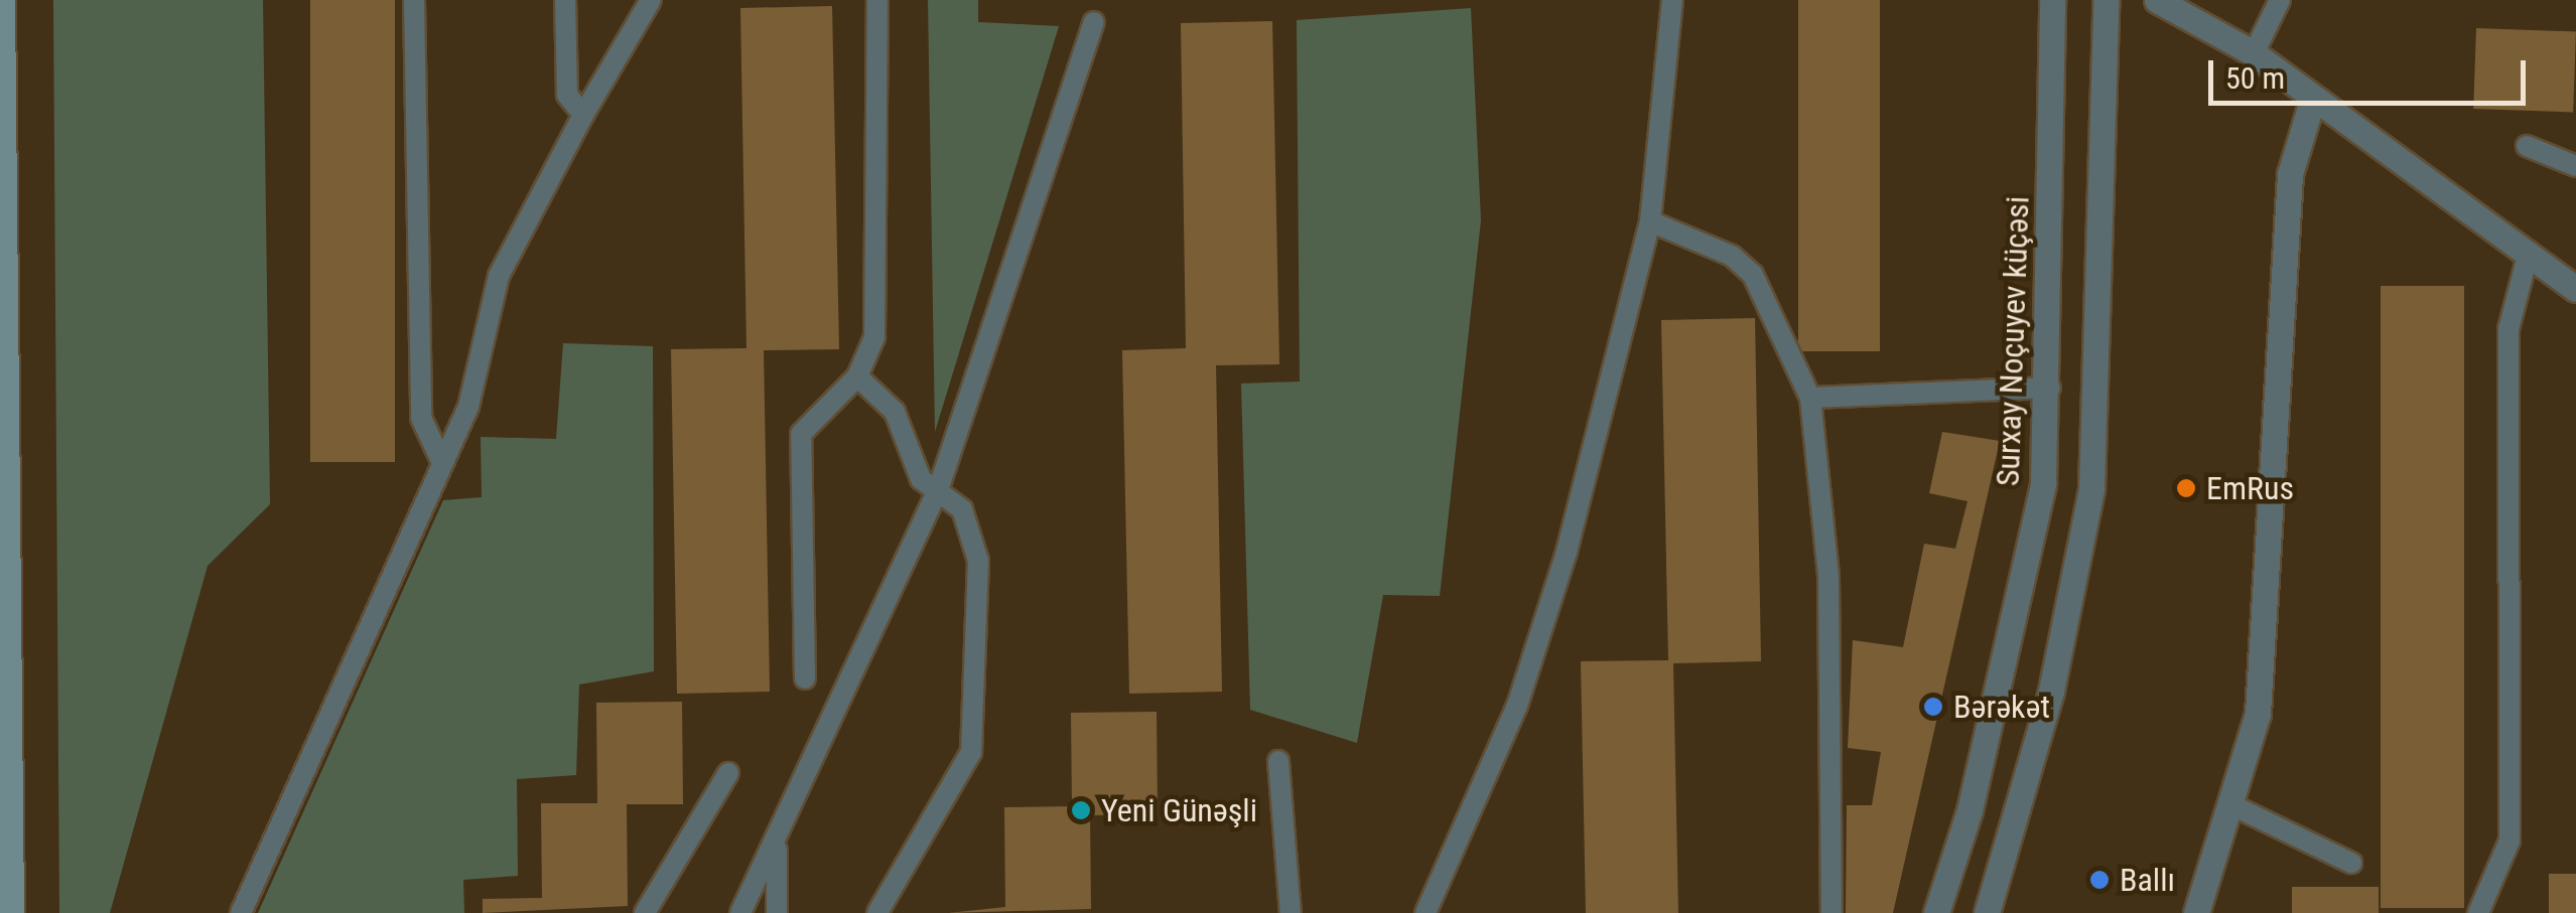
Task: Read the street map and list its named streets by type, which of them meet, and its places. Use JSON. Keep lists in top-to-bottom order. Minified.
{"streets":{"street":["Surxay Noçuyev küçəsi"]},"places":["EmRus","Bərəkət","Yeni Günəşli","Ballı"],"scale_bar":"50 m"}
